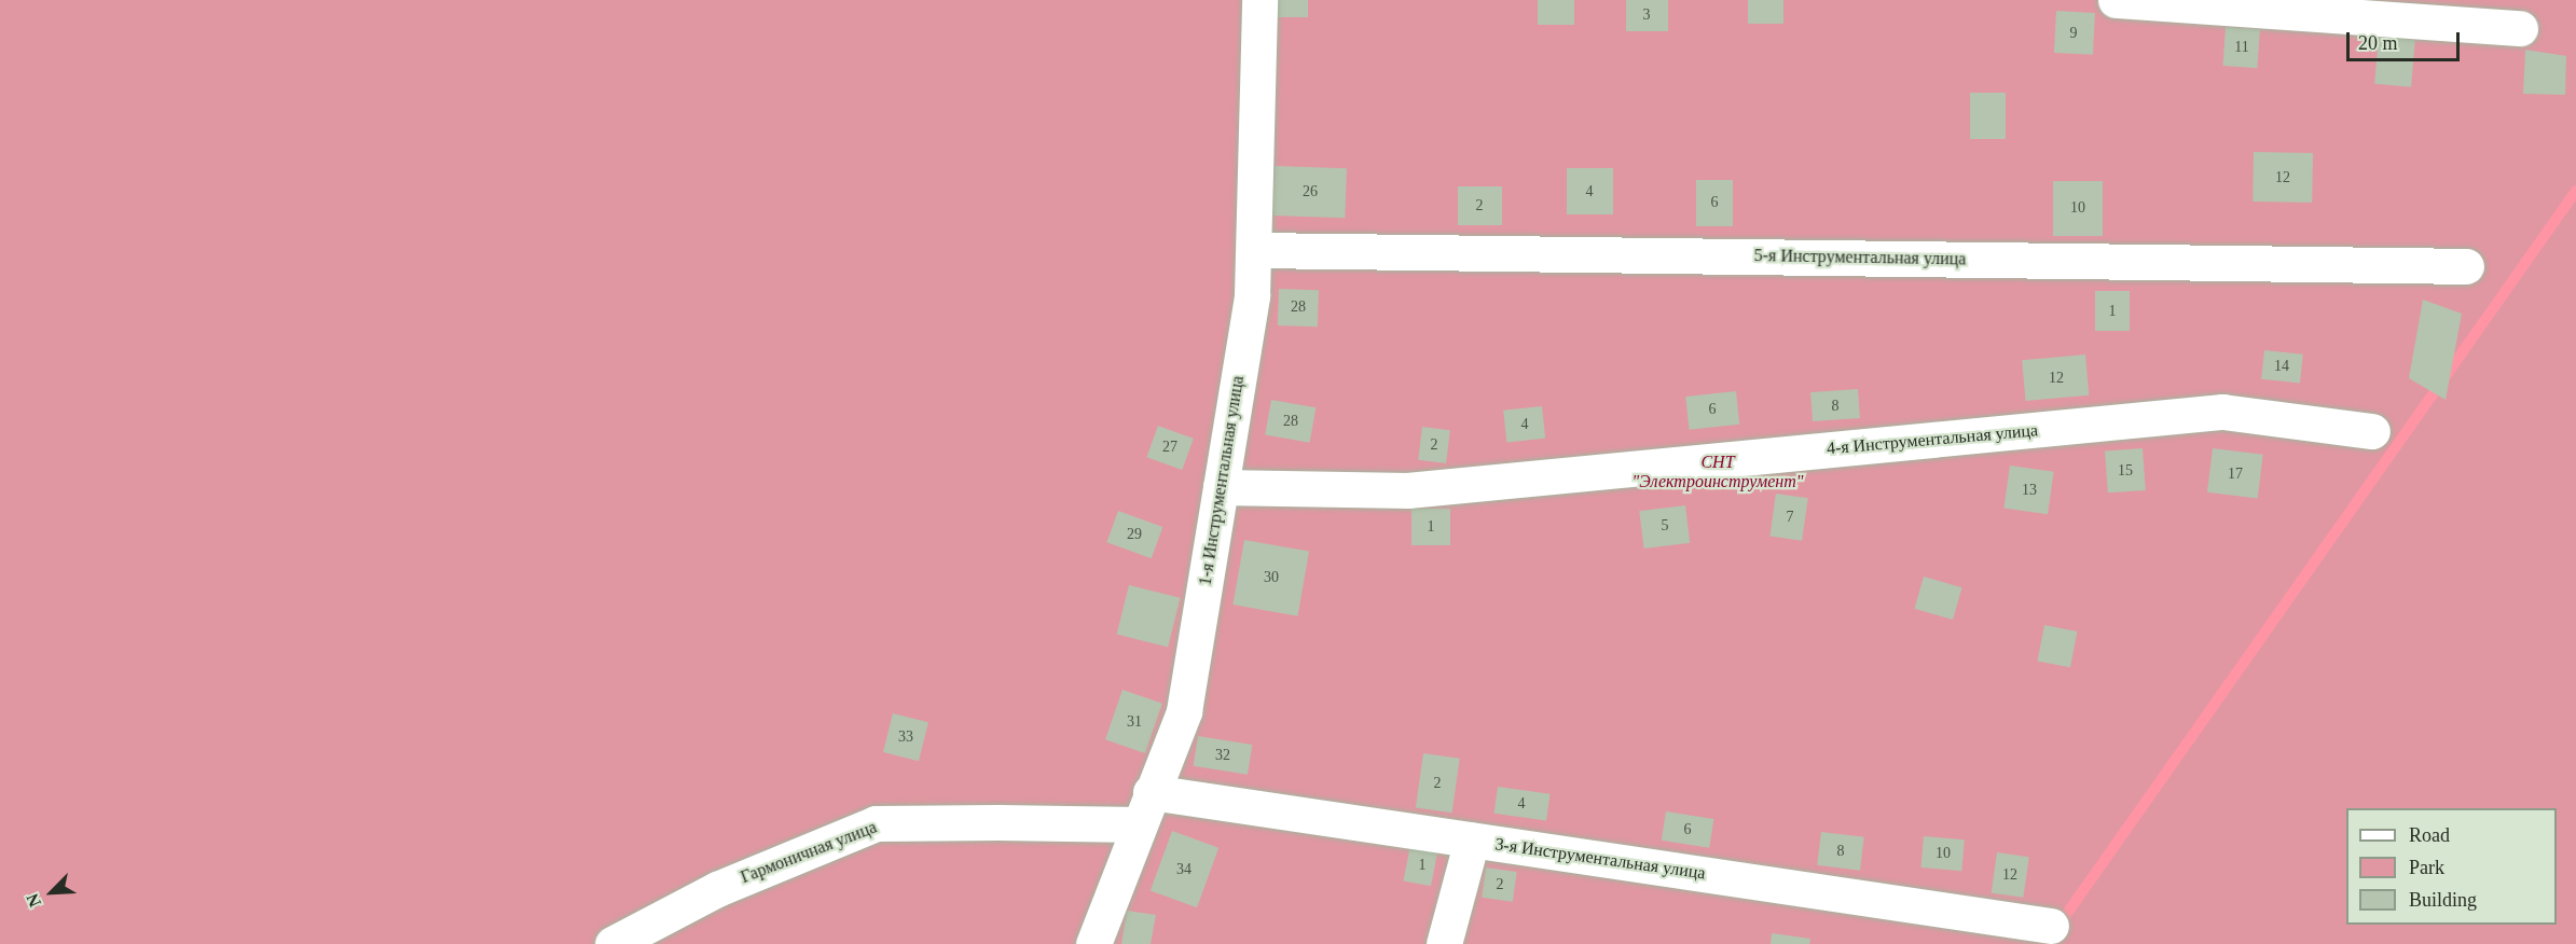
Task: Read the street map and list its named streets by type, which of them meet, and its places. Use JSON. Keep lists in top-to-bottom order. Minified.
{"streets":{"street":["5-я Инструментальная улица","4-я Инструментальная улица","1-я Инструментальная улица","Гармоничная улица","3-я Инструментальная улица"]},"crossings":[["5-я Инструментальная улица","1-я Инструментальная улица"],["4-я Инструментальная улица","1-я Инструментальная улица"],["1-я Инструментальная улица","Гармоничная улица"],["1-я Инструментальная улица","3-я Инструментальная улица"]],"parks":["СНТ \"Электроинструмент\""],"house_numbers":["3","9","11","12","26","4","6","2","10","28","1","14","12","8","6","28","4","2","27","15","17","13","7","5","1","29","30","31","33","32","2","4","6","8","10","1","34","12","2"],"legend":["Road","Park","Building"],"scale_bar":"20 m","north":"bottom left"}
